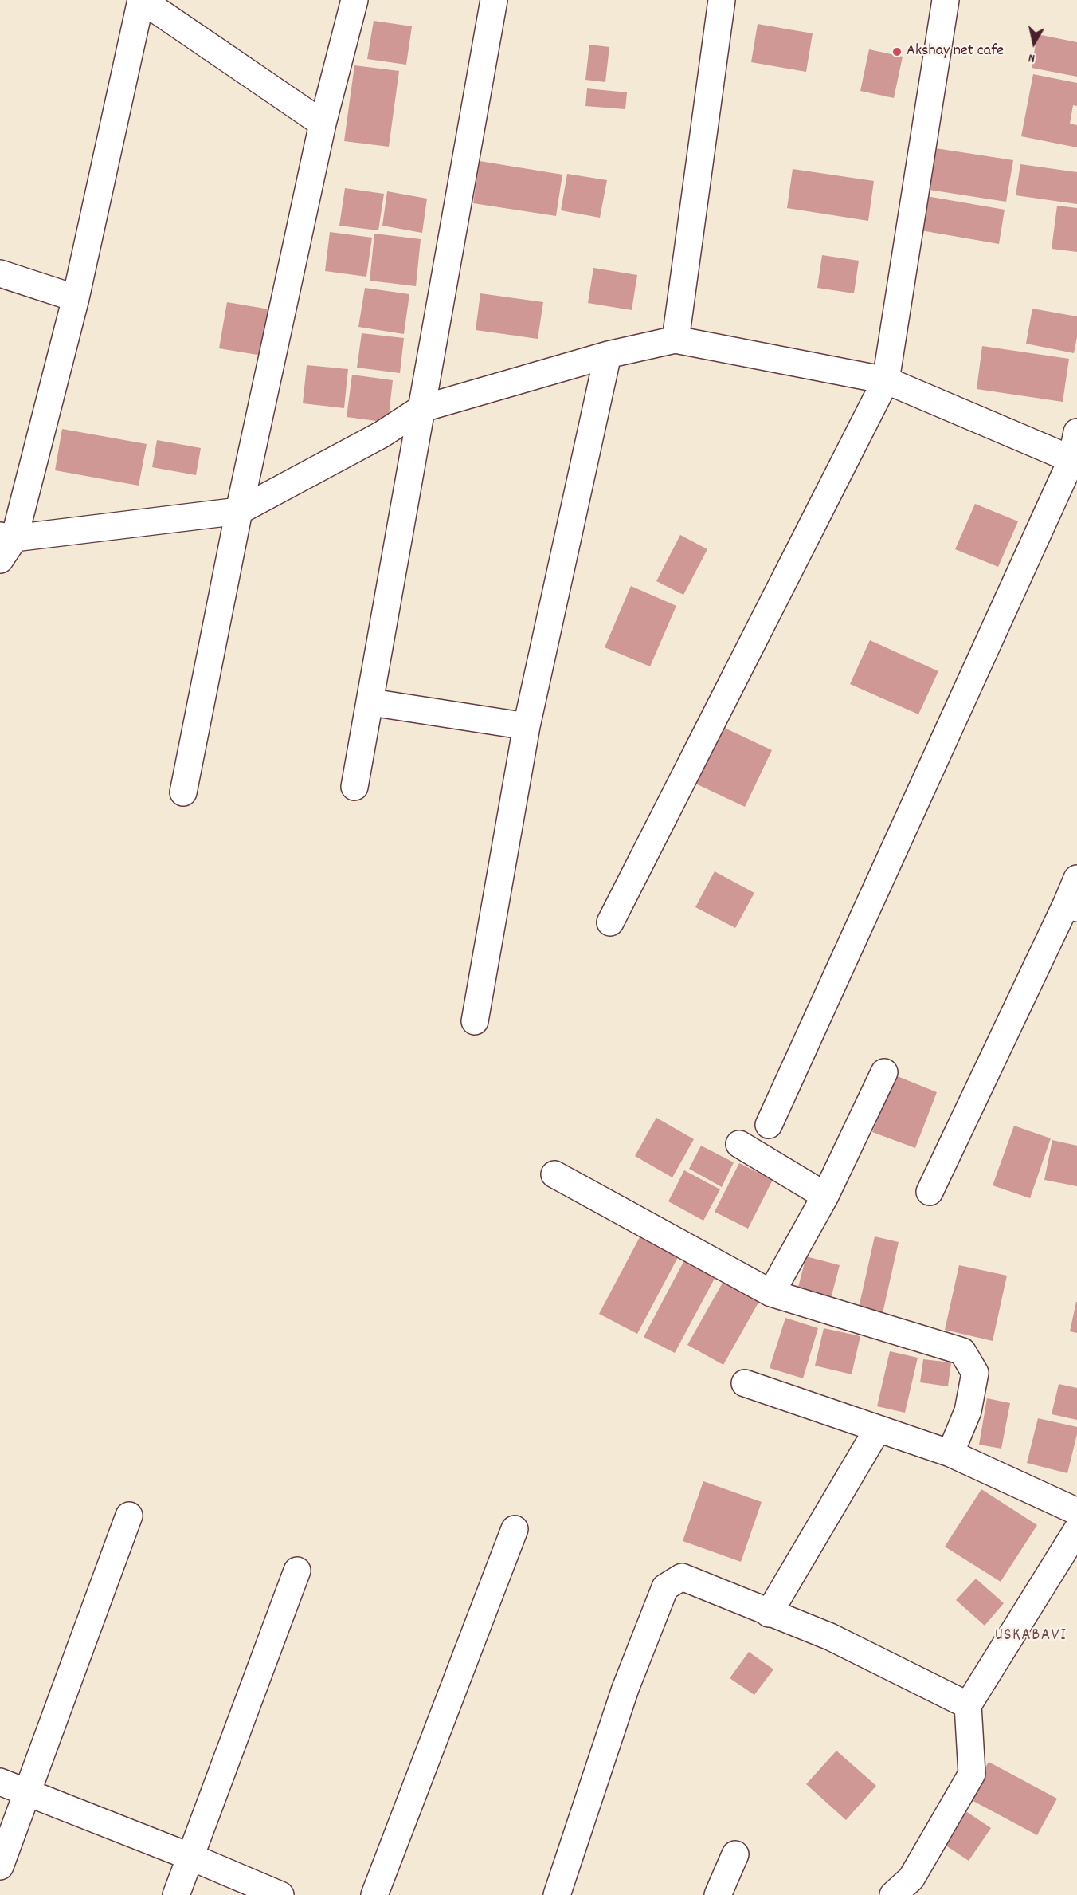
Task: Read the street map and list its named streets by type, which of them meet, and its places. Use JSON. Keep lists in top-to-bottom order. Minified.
{"districts":["USKABAVI"],"places":["Akshay net cafe"],"north":"bottom"}
